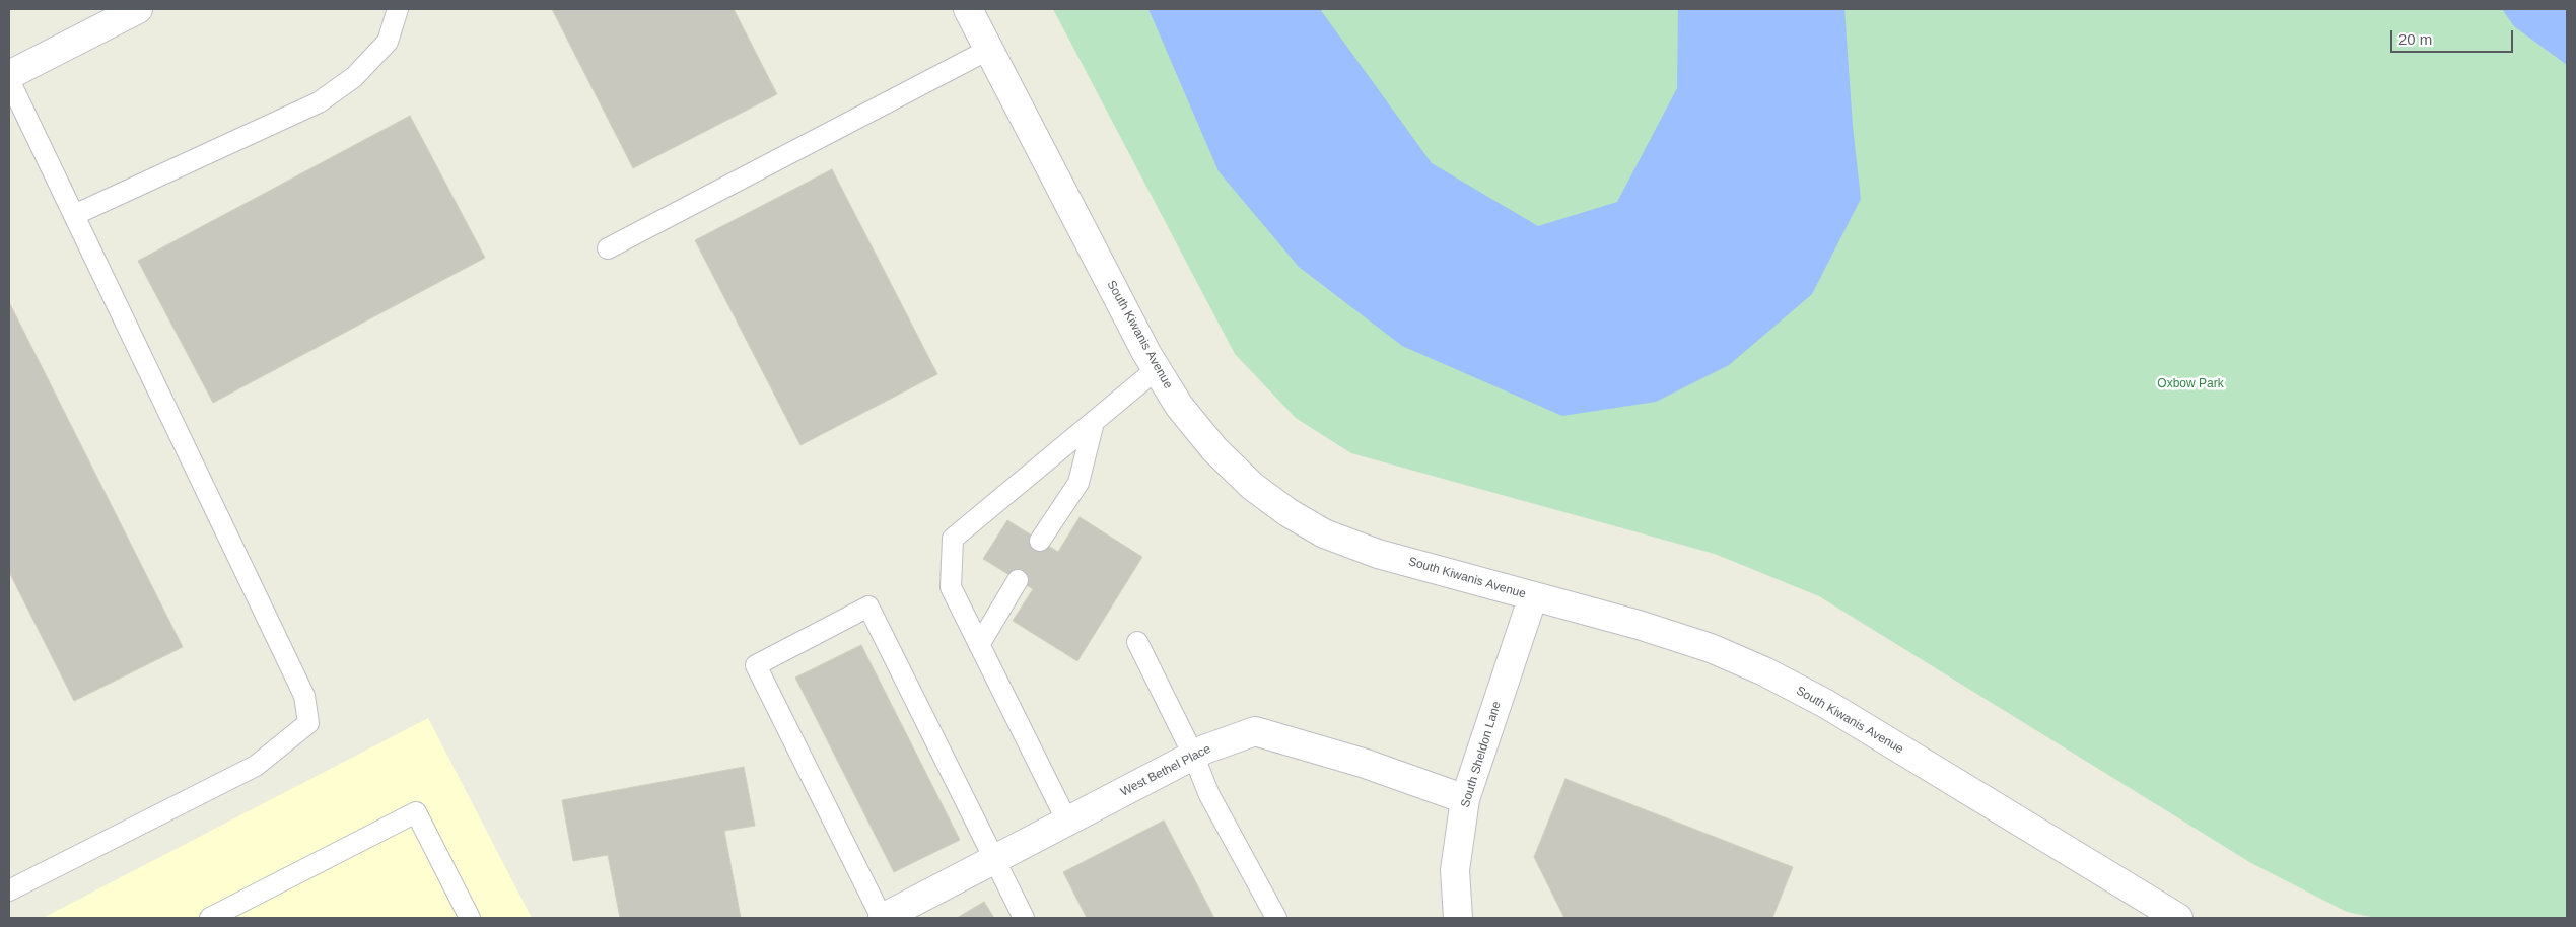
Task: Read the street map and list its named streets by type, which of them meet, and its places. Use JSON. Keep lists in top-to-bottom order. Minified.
{"streets":{"street":["South Kiwanis Avenue","South Sheldon Lane","West Bethel Place"]},"crossings":[["South Kiwanis Avenue","South Sheldon Lane"],["South Sheldon Lane","West Bethel Place"]],"parks":["Oxbow Park"],"scale_bar":"20 m"}
